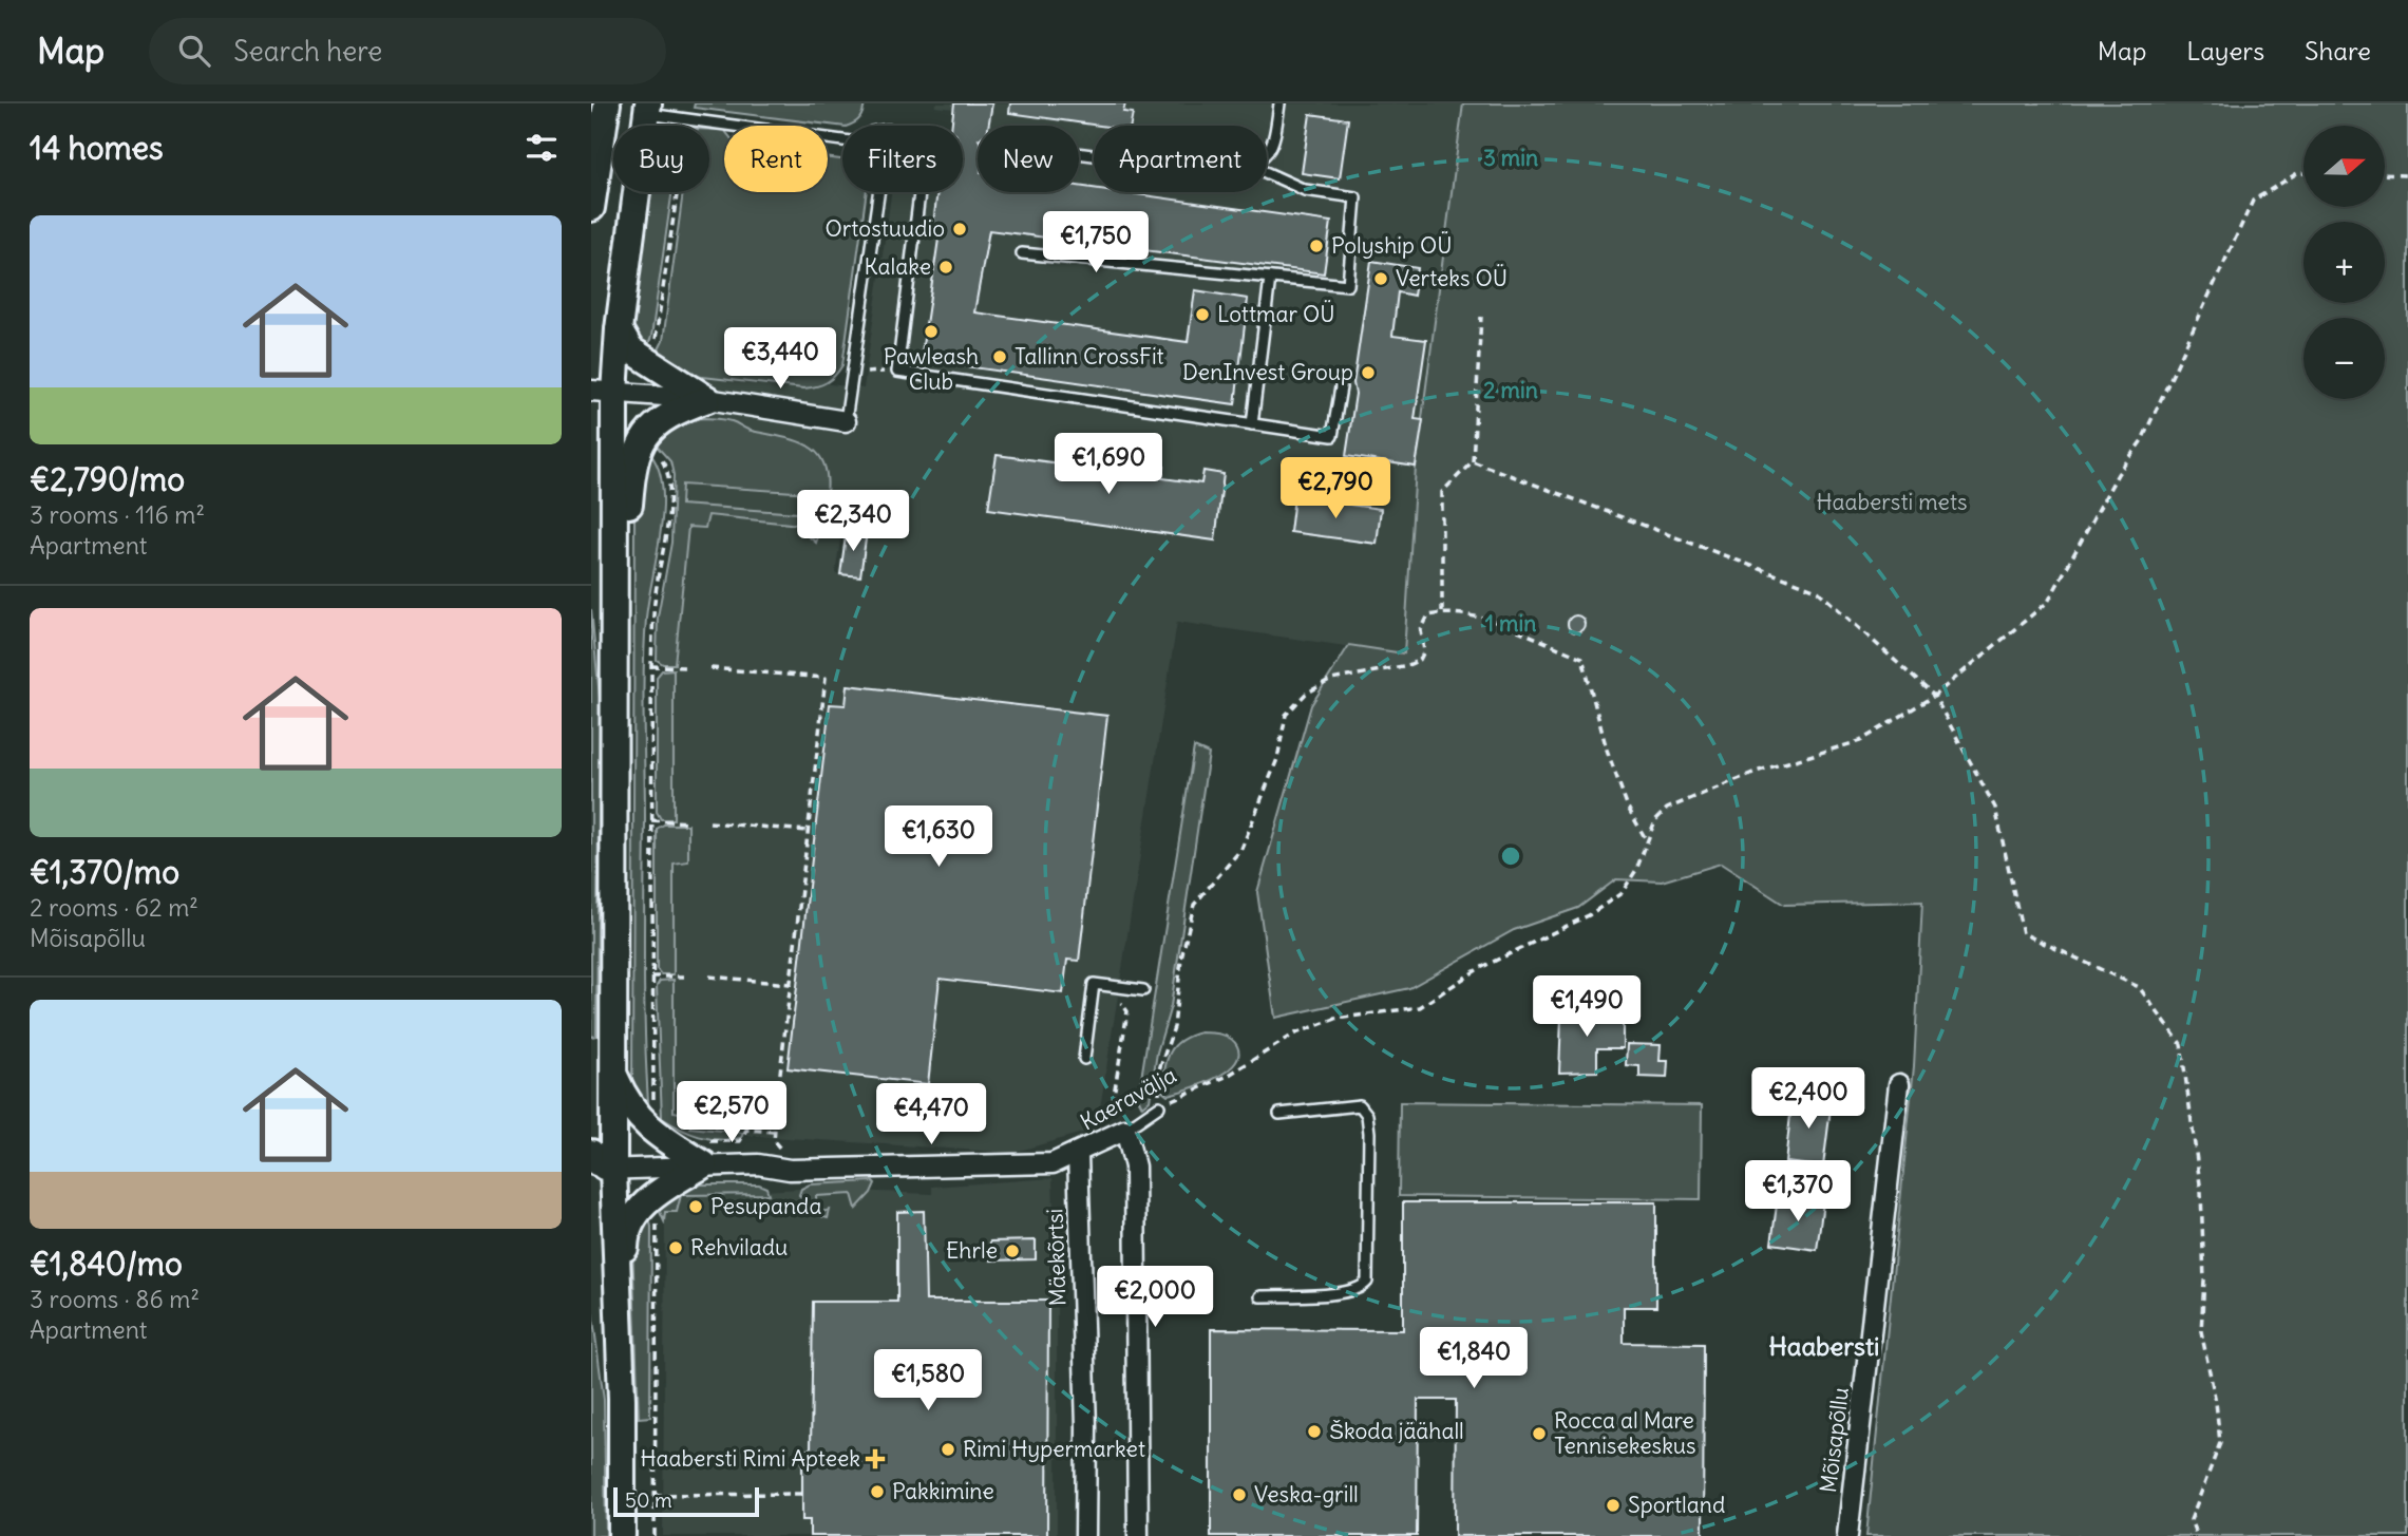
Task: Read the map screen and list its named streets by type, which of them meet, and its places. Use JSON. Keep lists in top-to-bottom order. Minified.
{"streets":{"street":["Kaeravälja","Mäekõrtsi","Mõisapõllu"]},"crossings":[["Kaeravälja","Mäekõrtsi"]],"districts":["Haabersti"],"parks":["Haabersti mets"],"places":{"other":["Ortostuudio","Polyship OÜ","Kalake","Verteks OÜ","Lottmar OÜ","Pawleash Club","Tallinn CrossFit","DenInvest Group","Pesupanda","Rehviladu","Ehrle","Škoda jäähall","Rocca al Mare Tennisekeskus","Rimi Hypermarket","Pakkimine","Veska-grill","Sportland"],"health":["Haabersti Rimi Apteek"]},"scale_bar":"50 m","north":"right","page":{"header":"Map","search":"Search here","nav":["Map","Layers","Share"],"heading":"14 homes","map_buttons":["+","−"],"chip":["Buy","Rent","Filters","New","Apartment"],"list":[{"name":"€2,790/mo","note":"3 rooms · 116 m² · Apartment"},{"name":"€1,370/mo","note":"2 rooms · 62 m² · Mõisapõllu"},{"name":"€1,840/mo","note":"3 rooms · 86 m² · Apartment"}],"price":["€1,750","€3,440","€1,690","€2,790","€2,340","€1,630","€1,490","€2,400","€2,570","€4,470","€1,370","€2,000","€1,840","€1,580"],"scale":"50 m"},"rings":["3 min","2 min","1 min"]}
